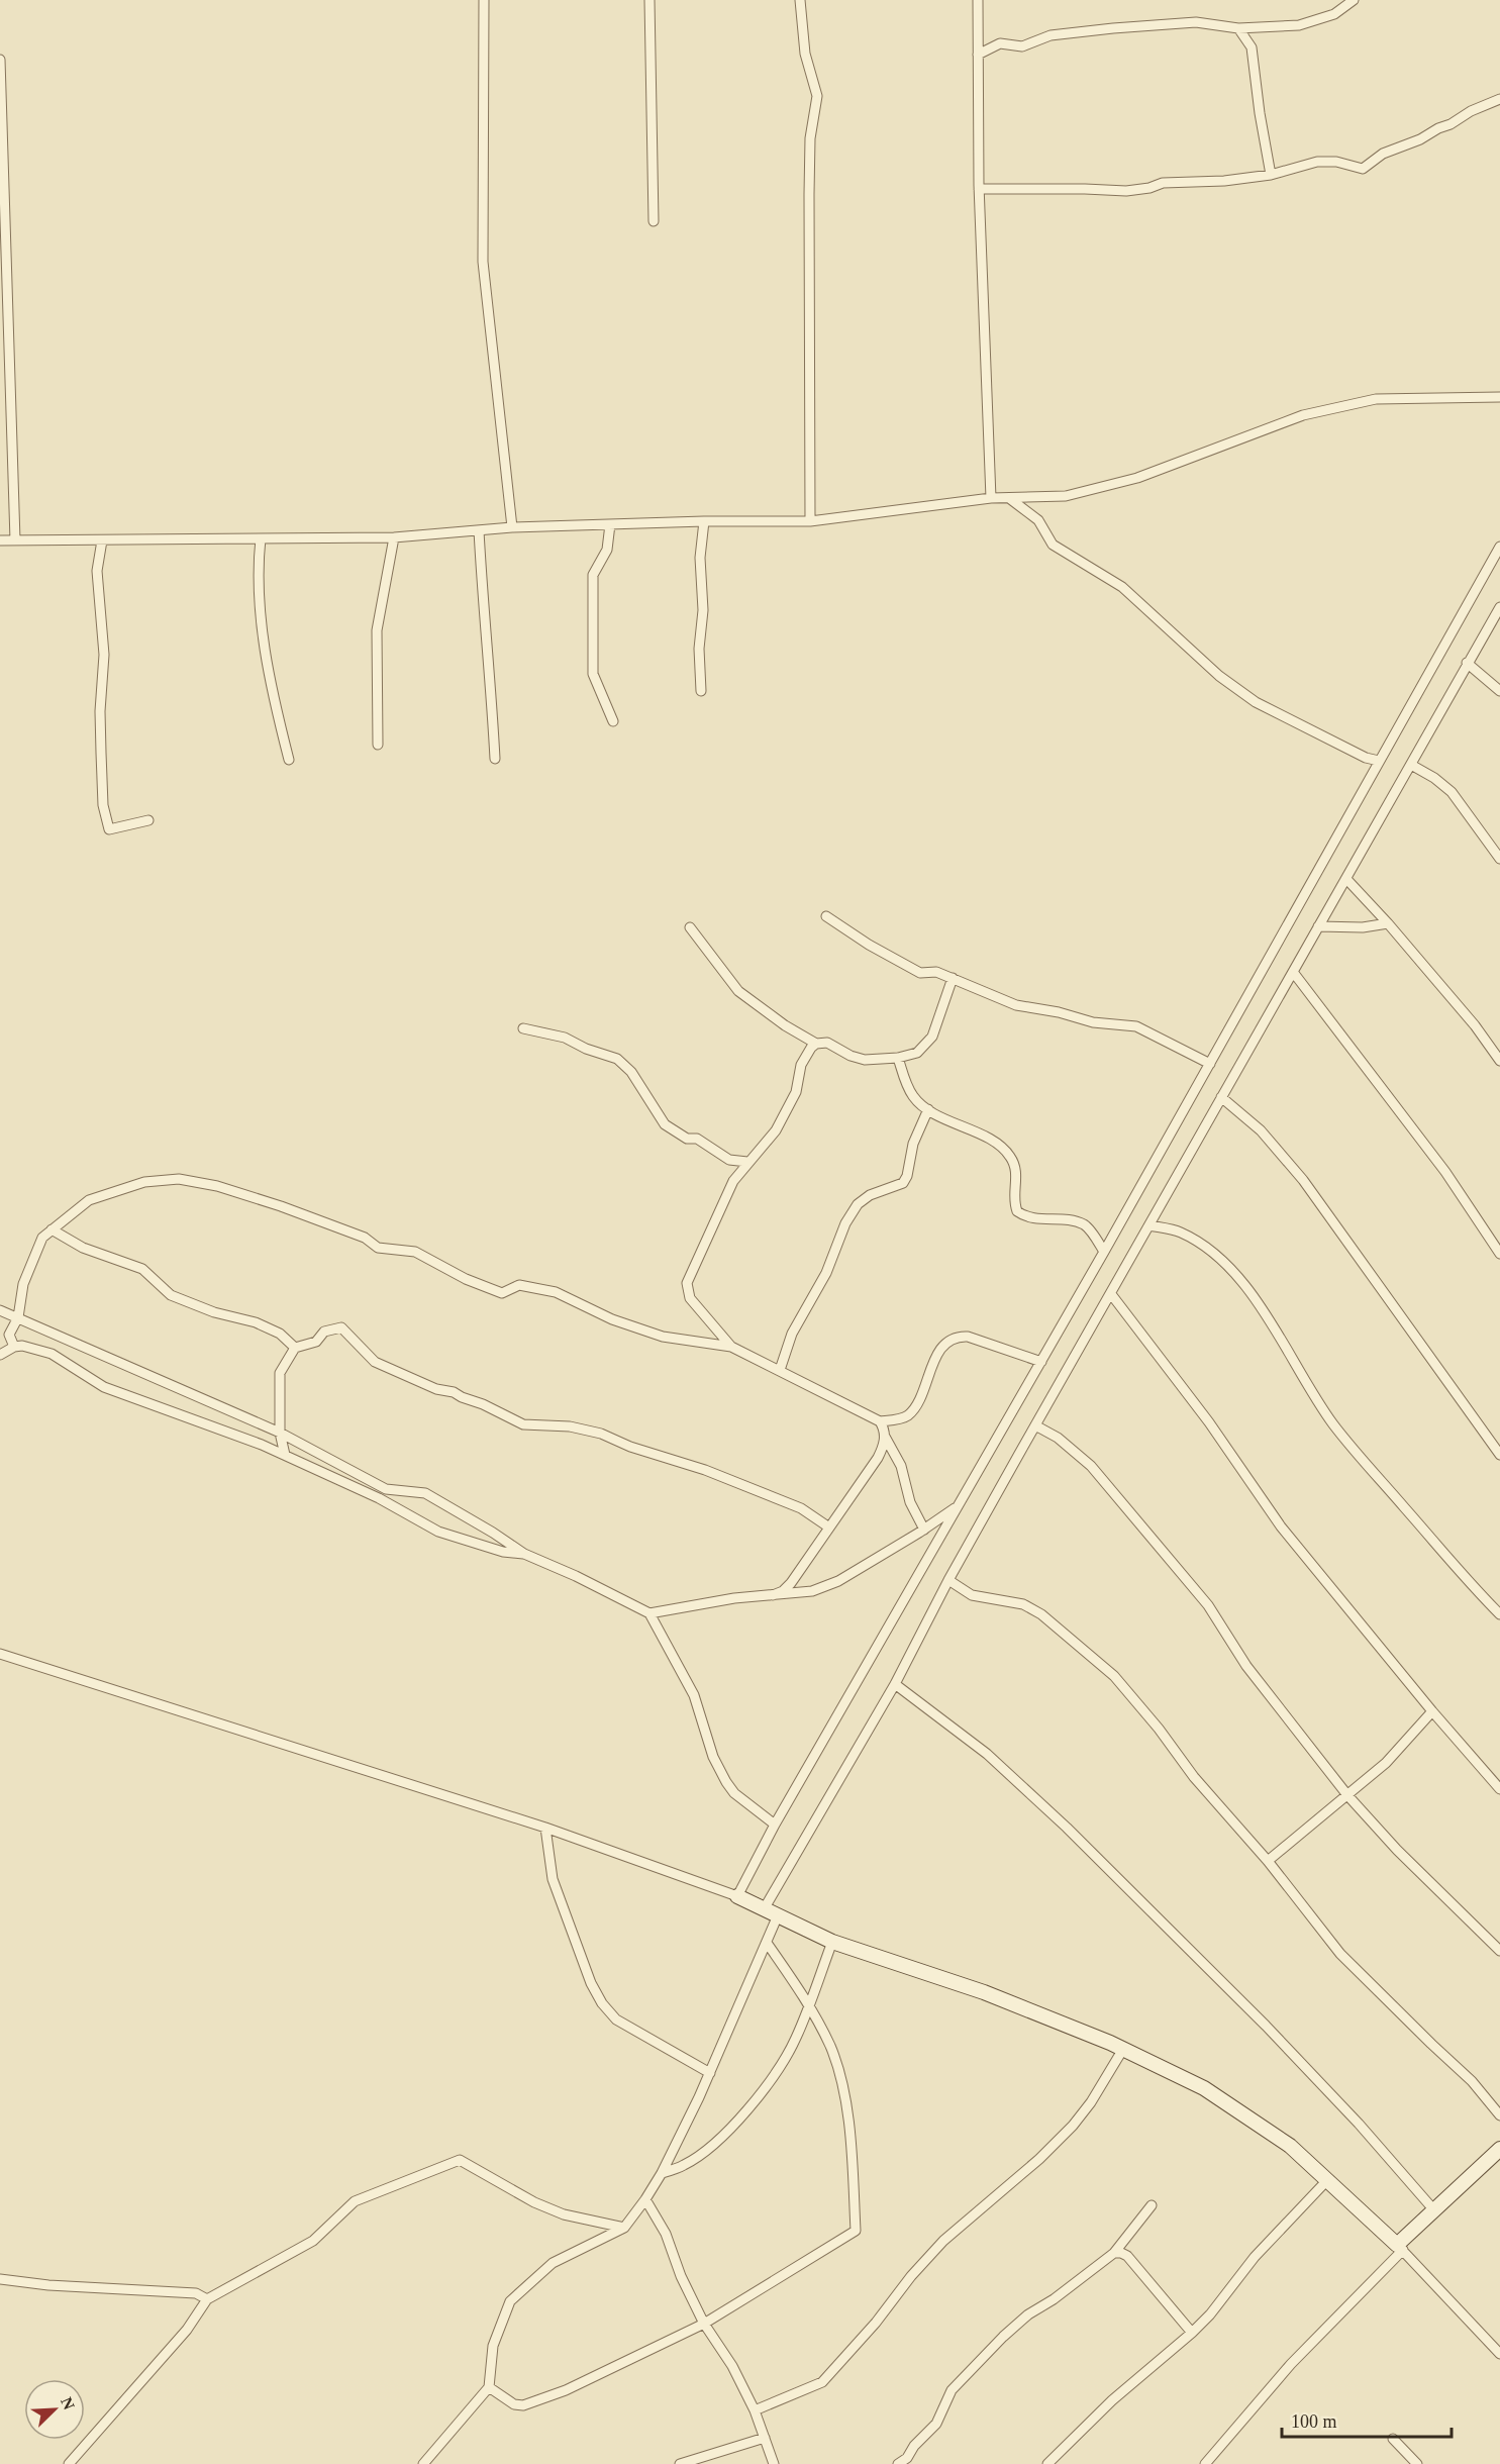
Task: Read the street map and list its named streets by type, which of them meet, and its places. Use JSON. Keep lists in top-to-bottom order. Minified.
{"scale_bar":"100 m","north":"top right"}
